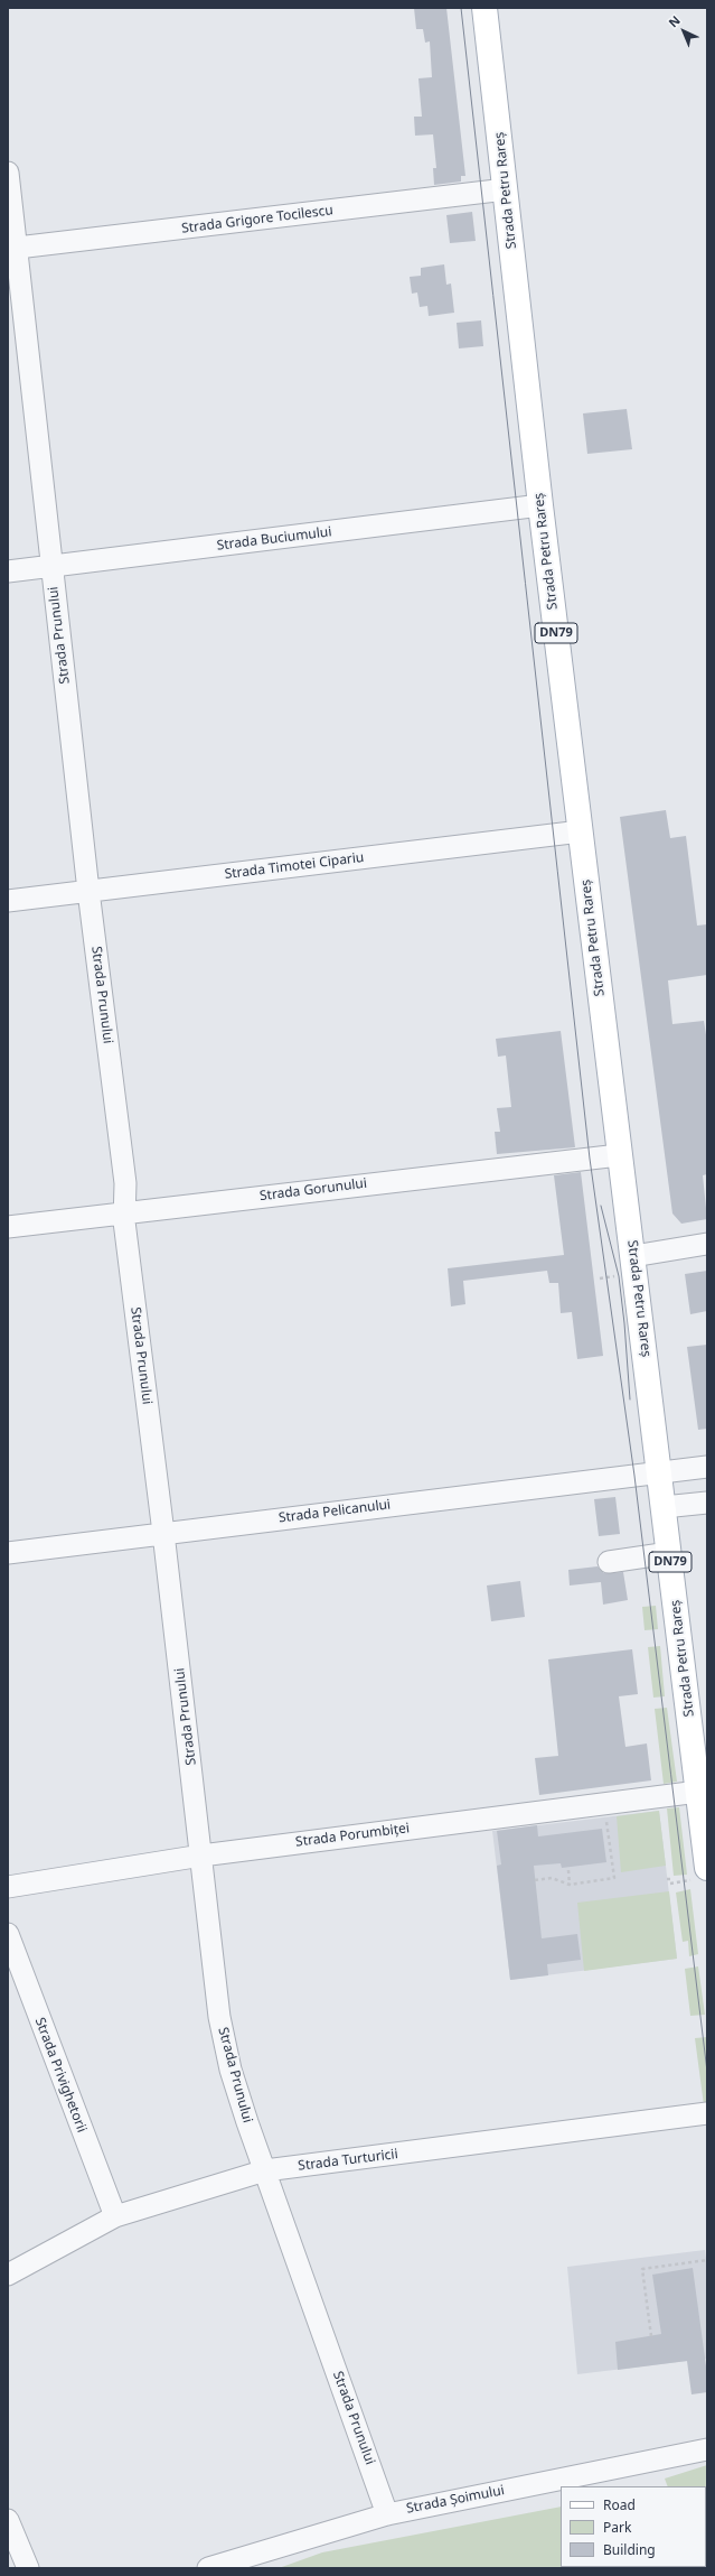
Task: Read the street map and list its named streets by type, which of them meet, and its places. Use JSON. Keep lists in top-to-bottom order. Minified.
{"streets":{"main road":["Strada Petru Rareș","DN79"],"street":["Strada Grigore Tocilescu","Strada Buciumului","Strada Prunului","Strada Timotei Cipariu","Strada Gorunului","Strada Pelicanului","Strada Porumbiței","Strada Privighetorii","Strada Turturicii","Strada Șoimului"]},"crossings":[["Strada Petru Rareș","Strada Grigore Tocilescu"],["Strada Petru Rareș","Strada Buciumului"],["Strada Petru Rareș","Strada Timotei Cipariu"],["Strada Petru Rareș","Strada Gorunului"],["Strada Petru Rareș","Strada Pelicanului"],["Strada Petru Rareș","Strada Porumbiței"],["Strada Grigore Tocilescu","Strada Prunului"],["Strada Buciumului","Strada Prunului"],["Strada Prunului","Strada Timotei Cipariu"],["Strada Prunului","Strada Gorunului"],["Strada Prunului","Strada Pelicanului"],["Strada Prunului","Strada Porumbiței"],["Strada Prunului","Strada Turturicii"],["Strada Prunului","Strada Șoimului"],["Strada Privighetorii","Strada Turturicii"]],"legend":["Road","Park","Building"],"north":"top left"}
